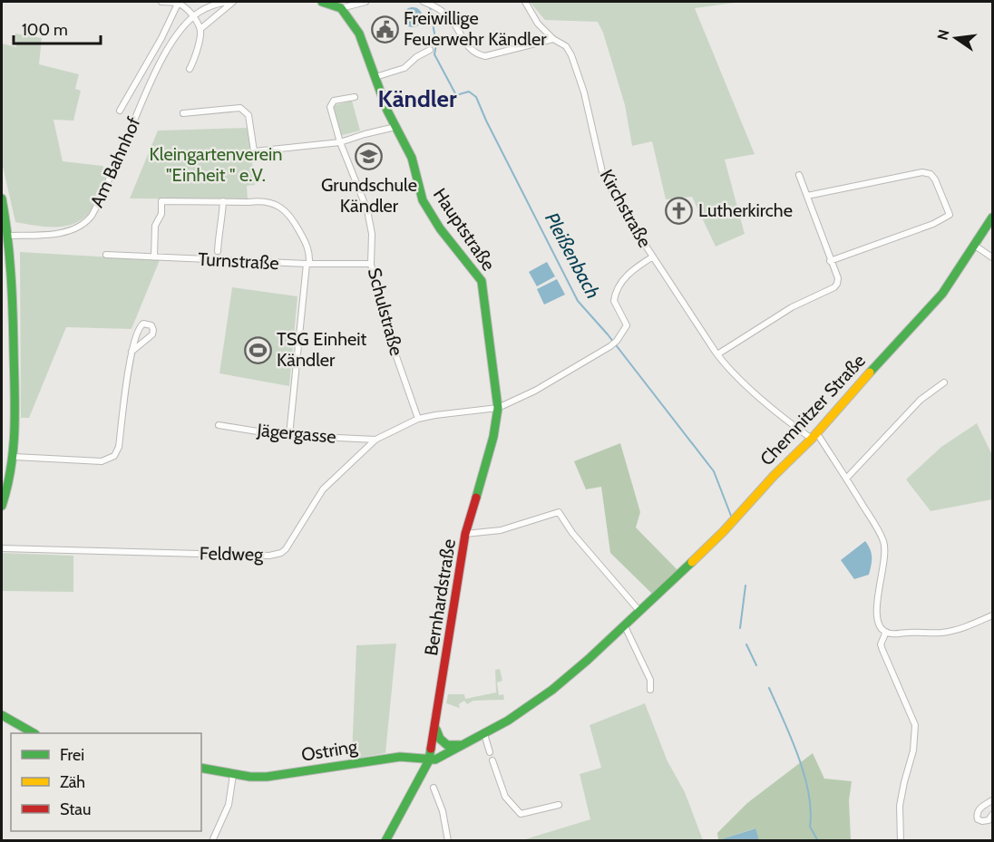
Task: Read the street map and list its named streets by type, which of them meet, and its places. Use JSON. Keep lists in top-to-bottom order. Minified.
{"streets":{"main road":["Hauptstraße","Chemnitzer Straße","Bernhardstraße","Ostring"],"street":["Am Bahnhof","Kirchstraße","Turnstraße","Schulstraße","Jägergasse","Feldweg"]},"crossings":[["Kirchstraße","Chemnitzer Straße"],["Kirchstraße","Feldweg"],["Hauptstraße","Feldweg"],["Hauptstraße","Bernhardstraße"],["Turnstraße","Schulstraße"],["Schulstraße","Feldweg"],["Chemnitzer Straße","Bernhardstraße"],["Chemnitzer Straße","Ostring"],["Jägergasse","Feldweg"],["Bernhardstraße","Ostring"]],"districts":["Kändler"],"water":["Pleißenbach"],"parks":["Kleingartenverein \"Einheit \" e.V."],"places":{"public building":["Freiwillige Feuerwehr Kändler"],"school or university":["Grundschule Kändler"],"church":["Lutherkirche"],"sports":["TSG Einheit Kändler"]},"legend":["Frei","Zäh","Stau"],"scale_bar":"100 m","north":"left"}
